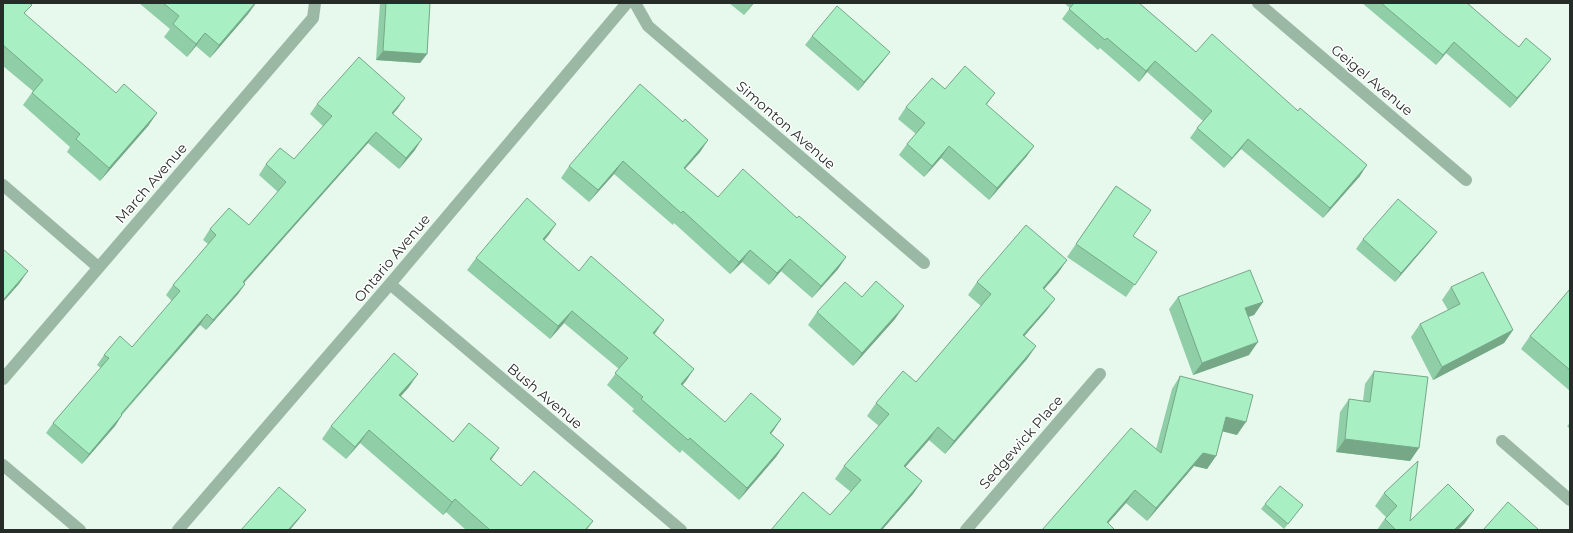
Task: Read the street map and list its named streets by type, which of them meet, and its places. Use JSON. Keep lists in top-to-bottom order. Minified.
{"streets":{"street":["Geigel Avenue","Simonton Avenue","March Avenue","Ontario Avenue","Bush Avenue","Sedgewick Place"]},"crossings":[["Ontario Avenue","Bush Avenue"]]}
